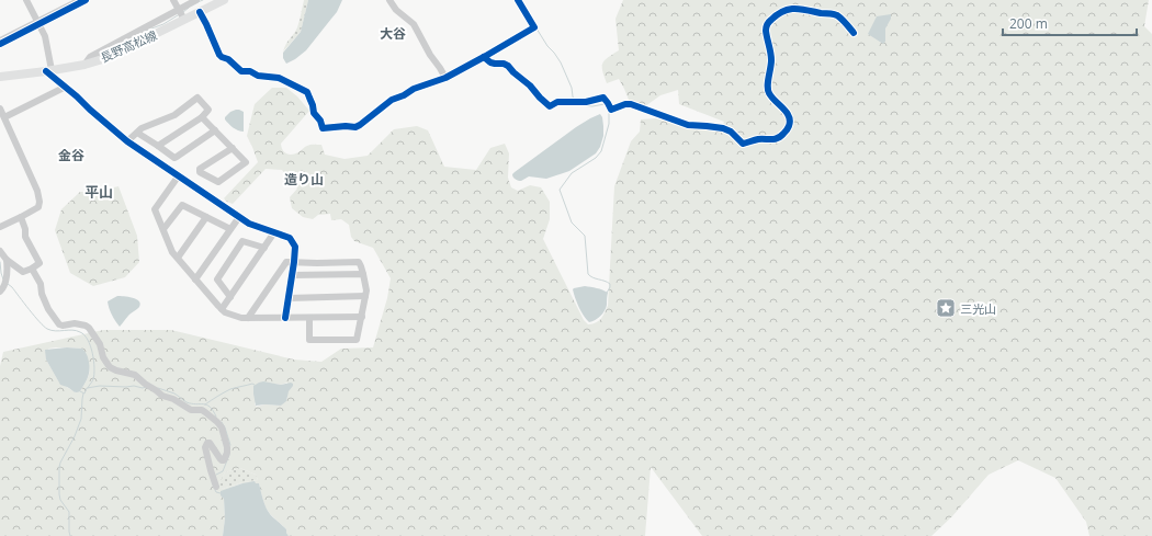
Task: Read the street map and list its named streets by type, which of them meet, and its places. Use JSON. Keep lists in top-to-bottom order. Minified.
{"streets":{"main road":["長野高松線"]},"districts":["大谷","金谷","造り山","平山"],"places":{"place":["三光山"]},"scale_bar":"200 m"}
